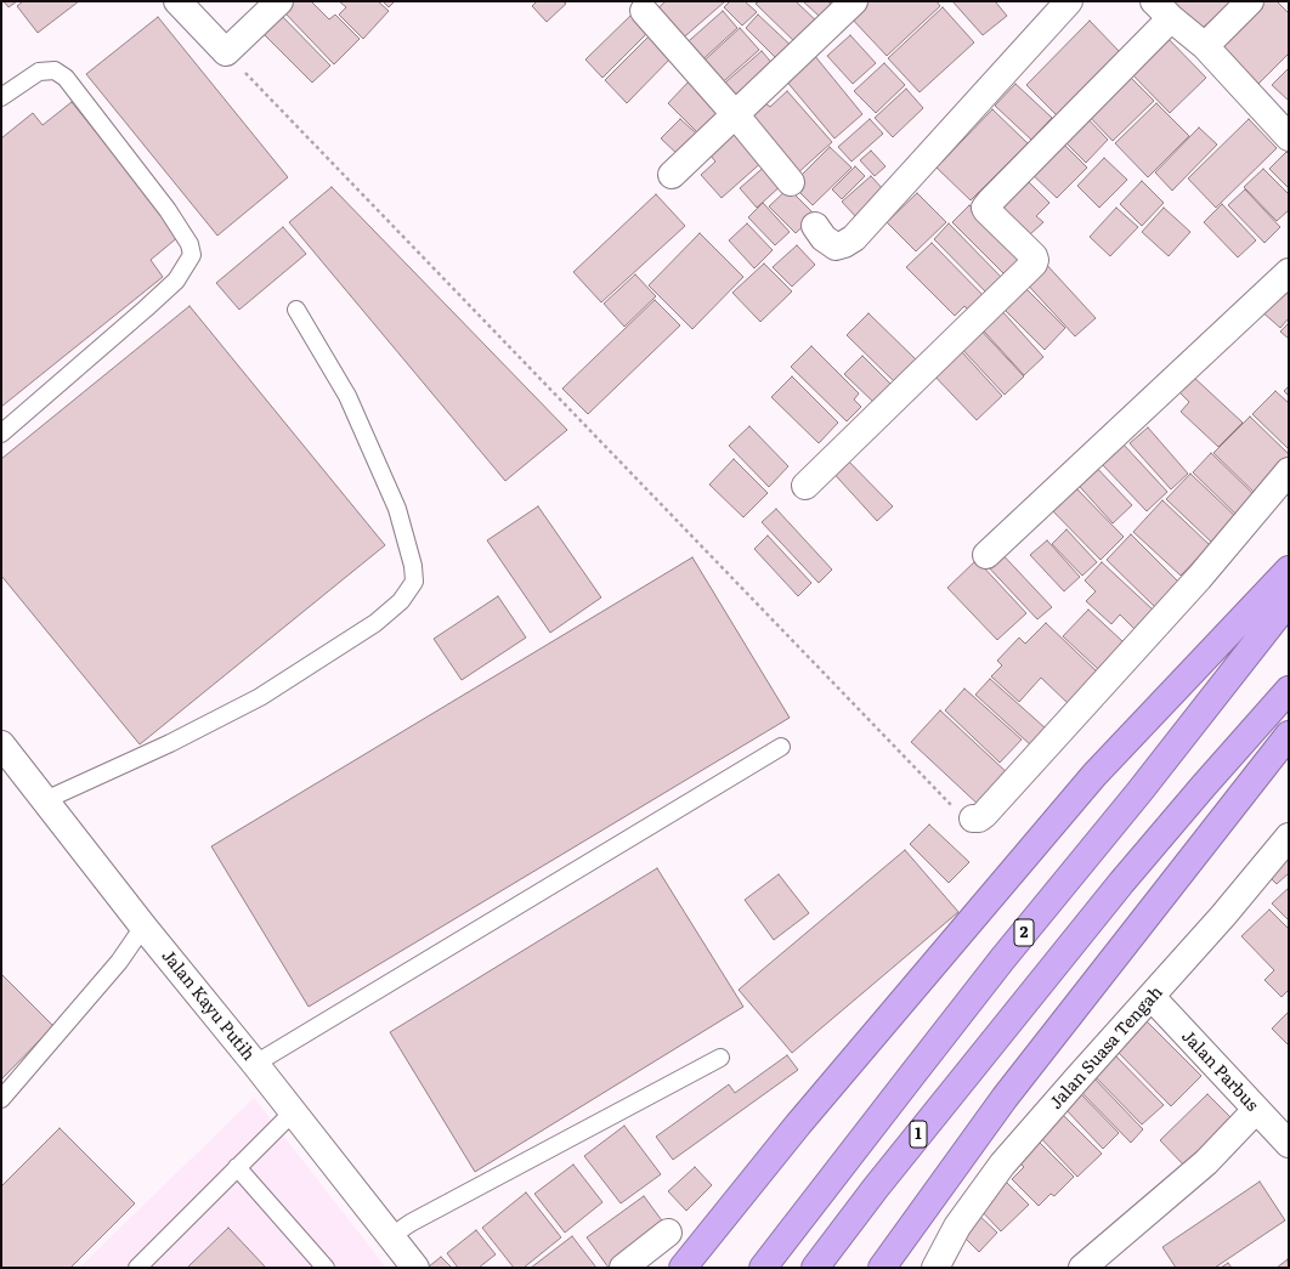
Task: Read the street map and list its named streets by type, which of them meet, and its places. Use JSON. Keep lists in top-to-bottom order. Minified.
{"streets":{"highway":["2","1"],"street":["Jalan Kayu Putih","Jalan Suasa Tengah","Jalan Parbus"]},"crossings":[["Jalan Suasa Tengah","Jalan Parbus"]]}
